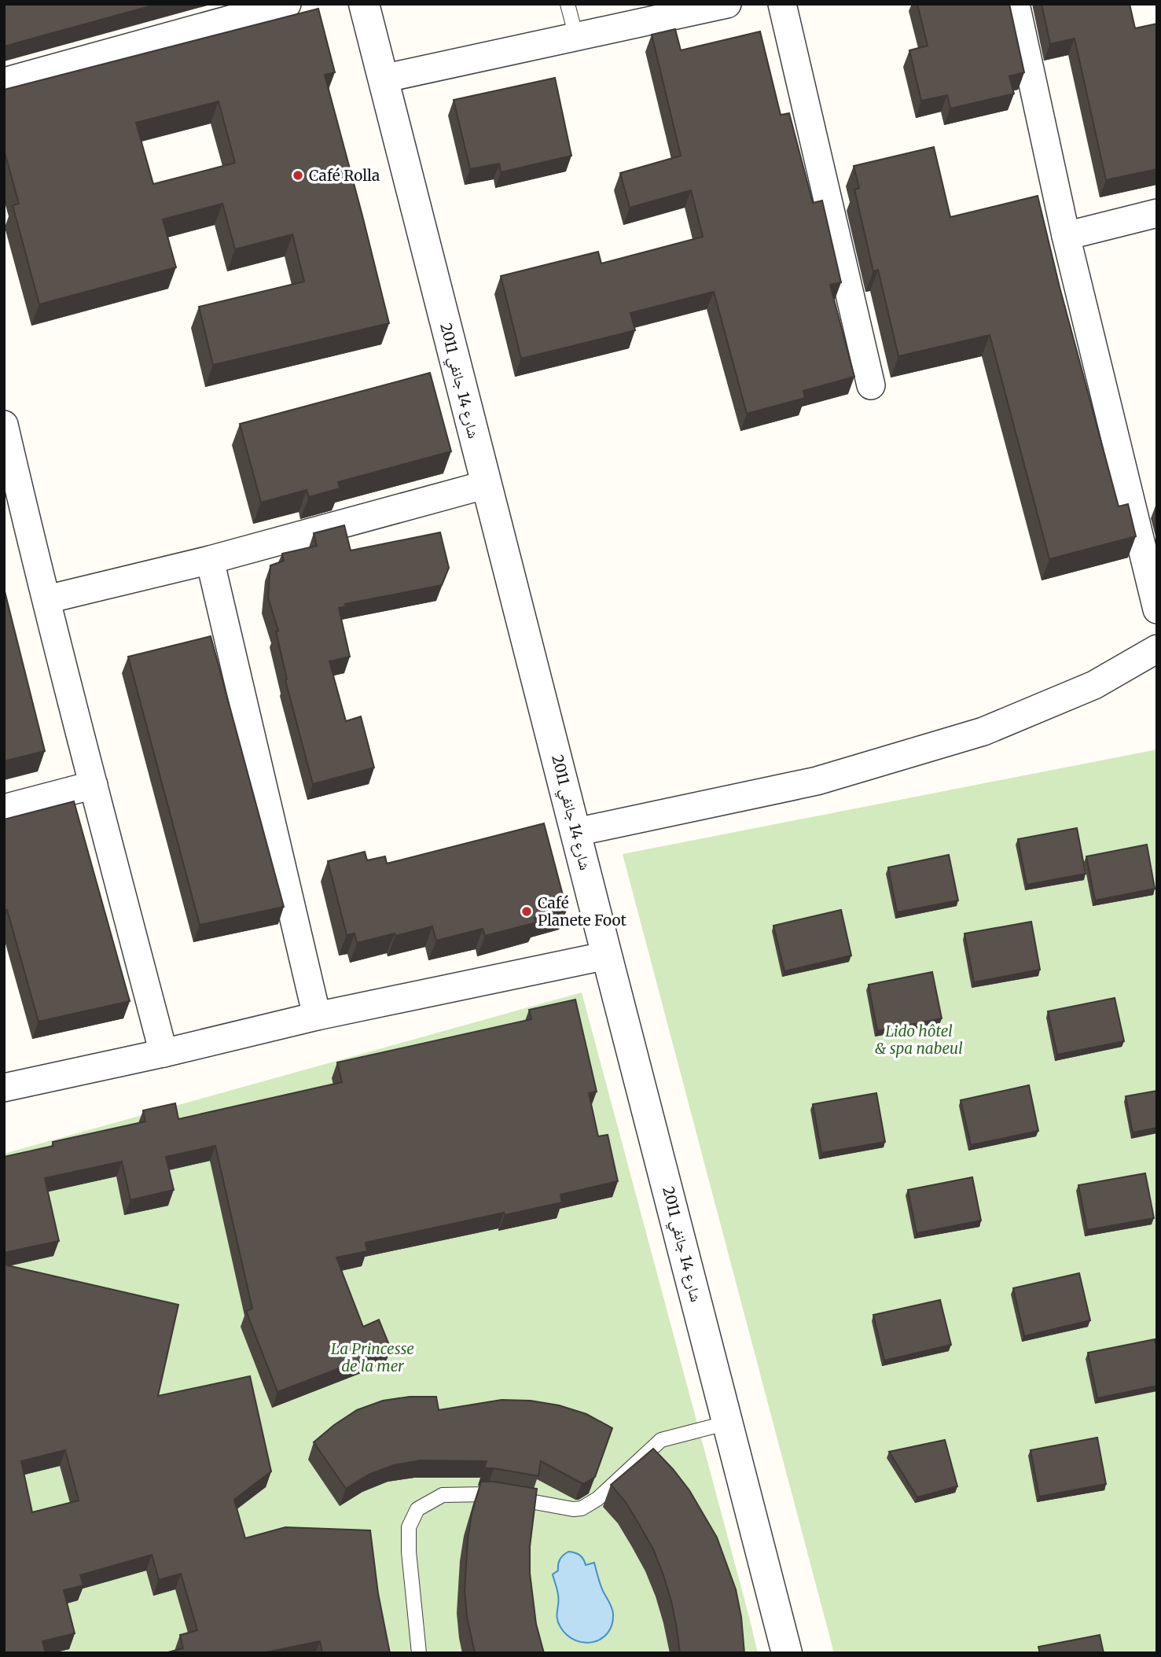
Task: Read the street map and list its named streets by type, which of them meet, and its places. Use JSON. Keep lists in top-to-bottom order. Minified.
{"streets":{"street":["شارع 14 جانفي 2011"]},"parks":["Lido hôtel & spa nabeul","La Princesse de la mer"],"places":["Café Rolla","Café Planete Foot"]}
